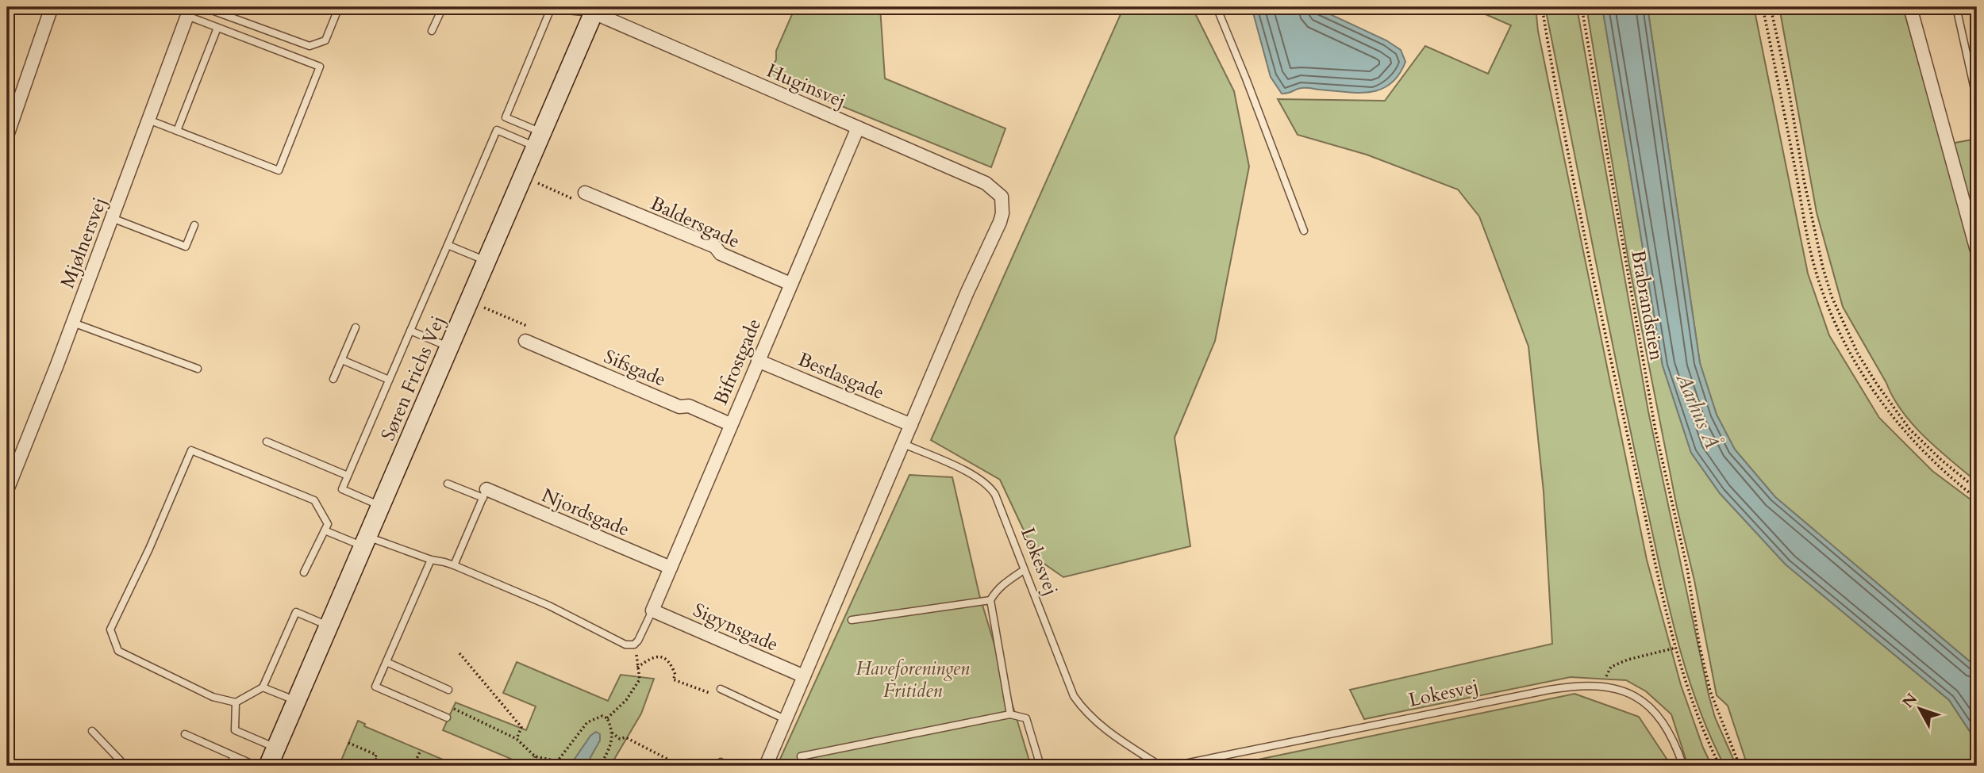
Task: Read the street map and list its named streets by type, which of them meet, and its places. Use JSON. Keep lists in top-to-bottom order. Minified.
{"streets":{"street":["Huginsvej","Baldersgade","Mjølnersvej","Bifrostgade","Sifsgade","Bestlasgade","Søren Frichs Vej","Njordsgade","Sigynsgade"],"lane":["Lokesvej"],"path":["Brabrandstien"]},"crossings":[["Huginsvej","Bifrostgade"],["Huginsvej","Bestlasgade"],["Huginsvej","Søren Frichs Vej"],["Baldersgade","Bifrostgade"],["Bifrostgade","Sifsgade"],["Bifrostgade","Bestlasgade"],["Bifrostgade","Njordsgade"],["Bifrostgade","Sigynsgade"]],"water":["Aarhus Å"],"parks":["Haveforeningen Fritiden"],"north":"top left"}
